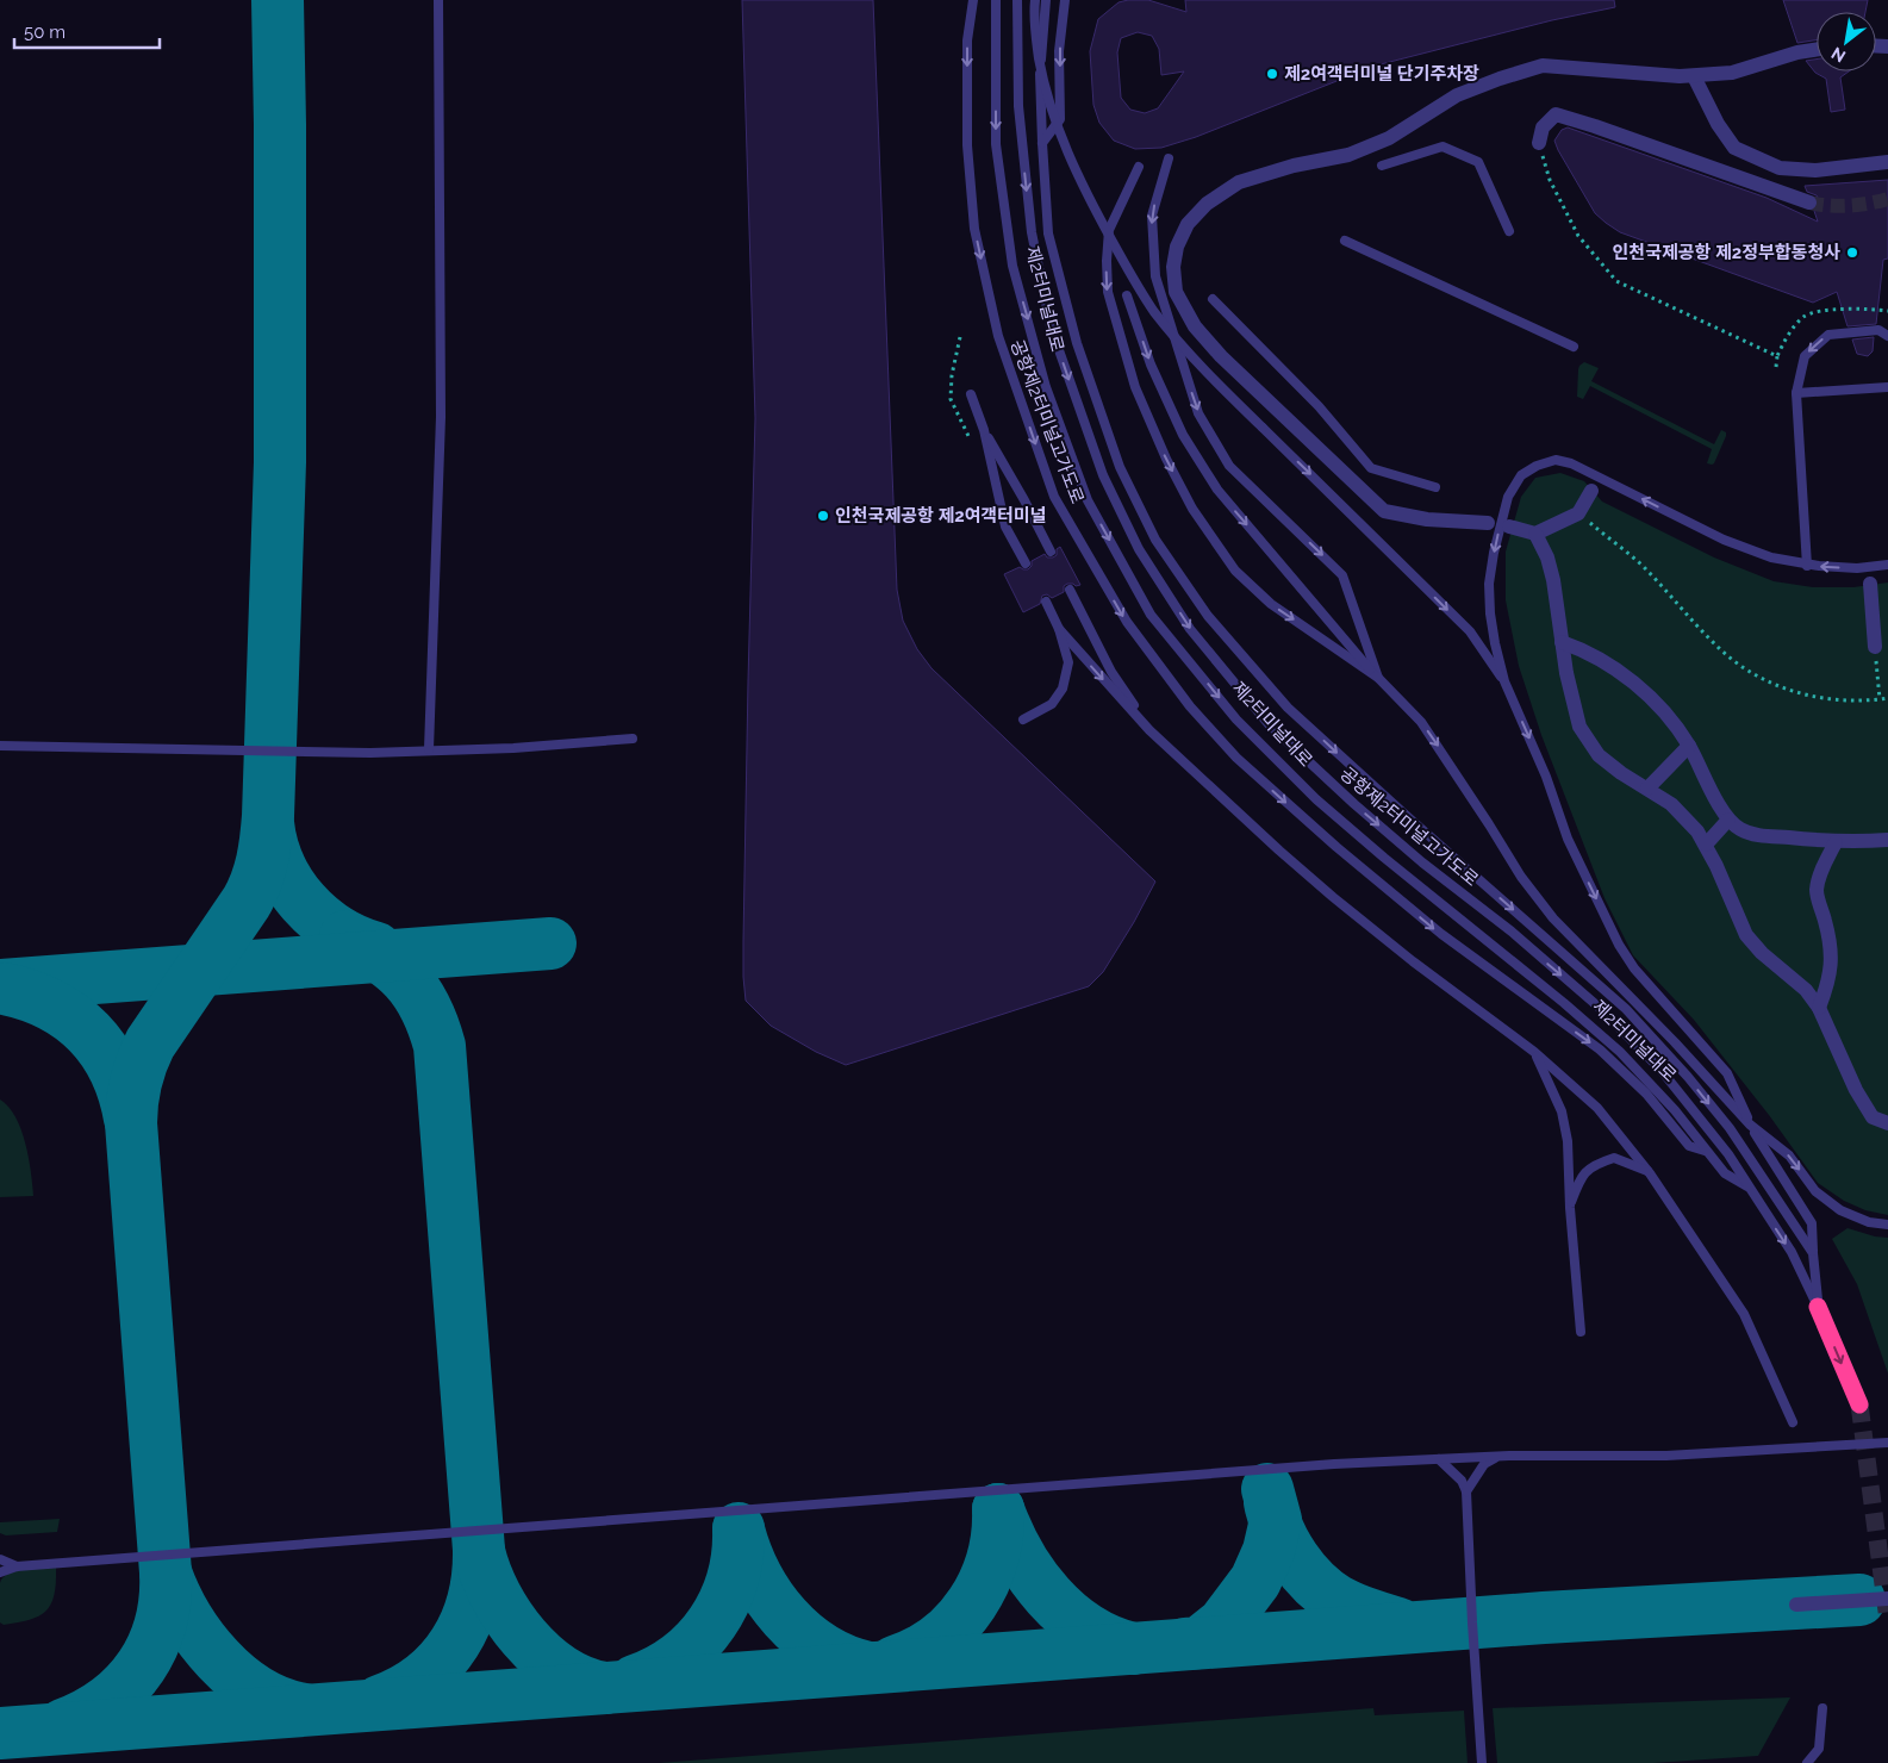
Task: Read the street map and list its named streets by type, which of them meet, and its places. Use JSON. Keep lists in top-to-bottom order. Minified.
{"streets":{"highway":["제2터미널대로"],"lane":["공항제2터미널고가도로"]},"crossings":[["제2터미널대로","공항제2터미널고가도로"]],"places":["제2여객터미널 단기주차장","인천국제공항 제2정부합동청사","인천국제공항 제2여객터미널"],"scale_bar":"50 m","north":"bottom left"}
